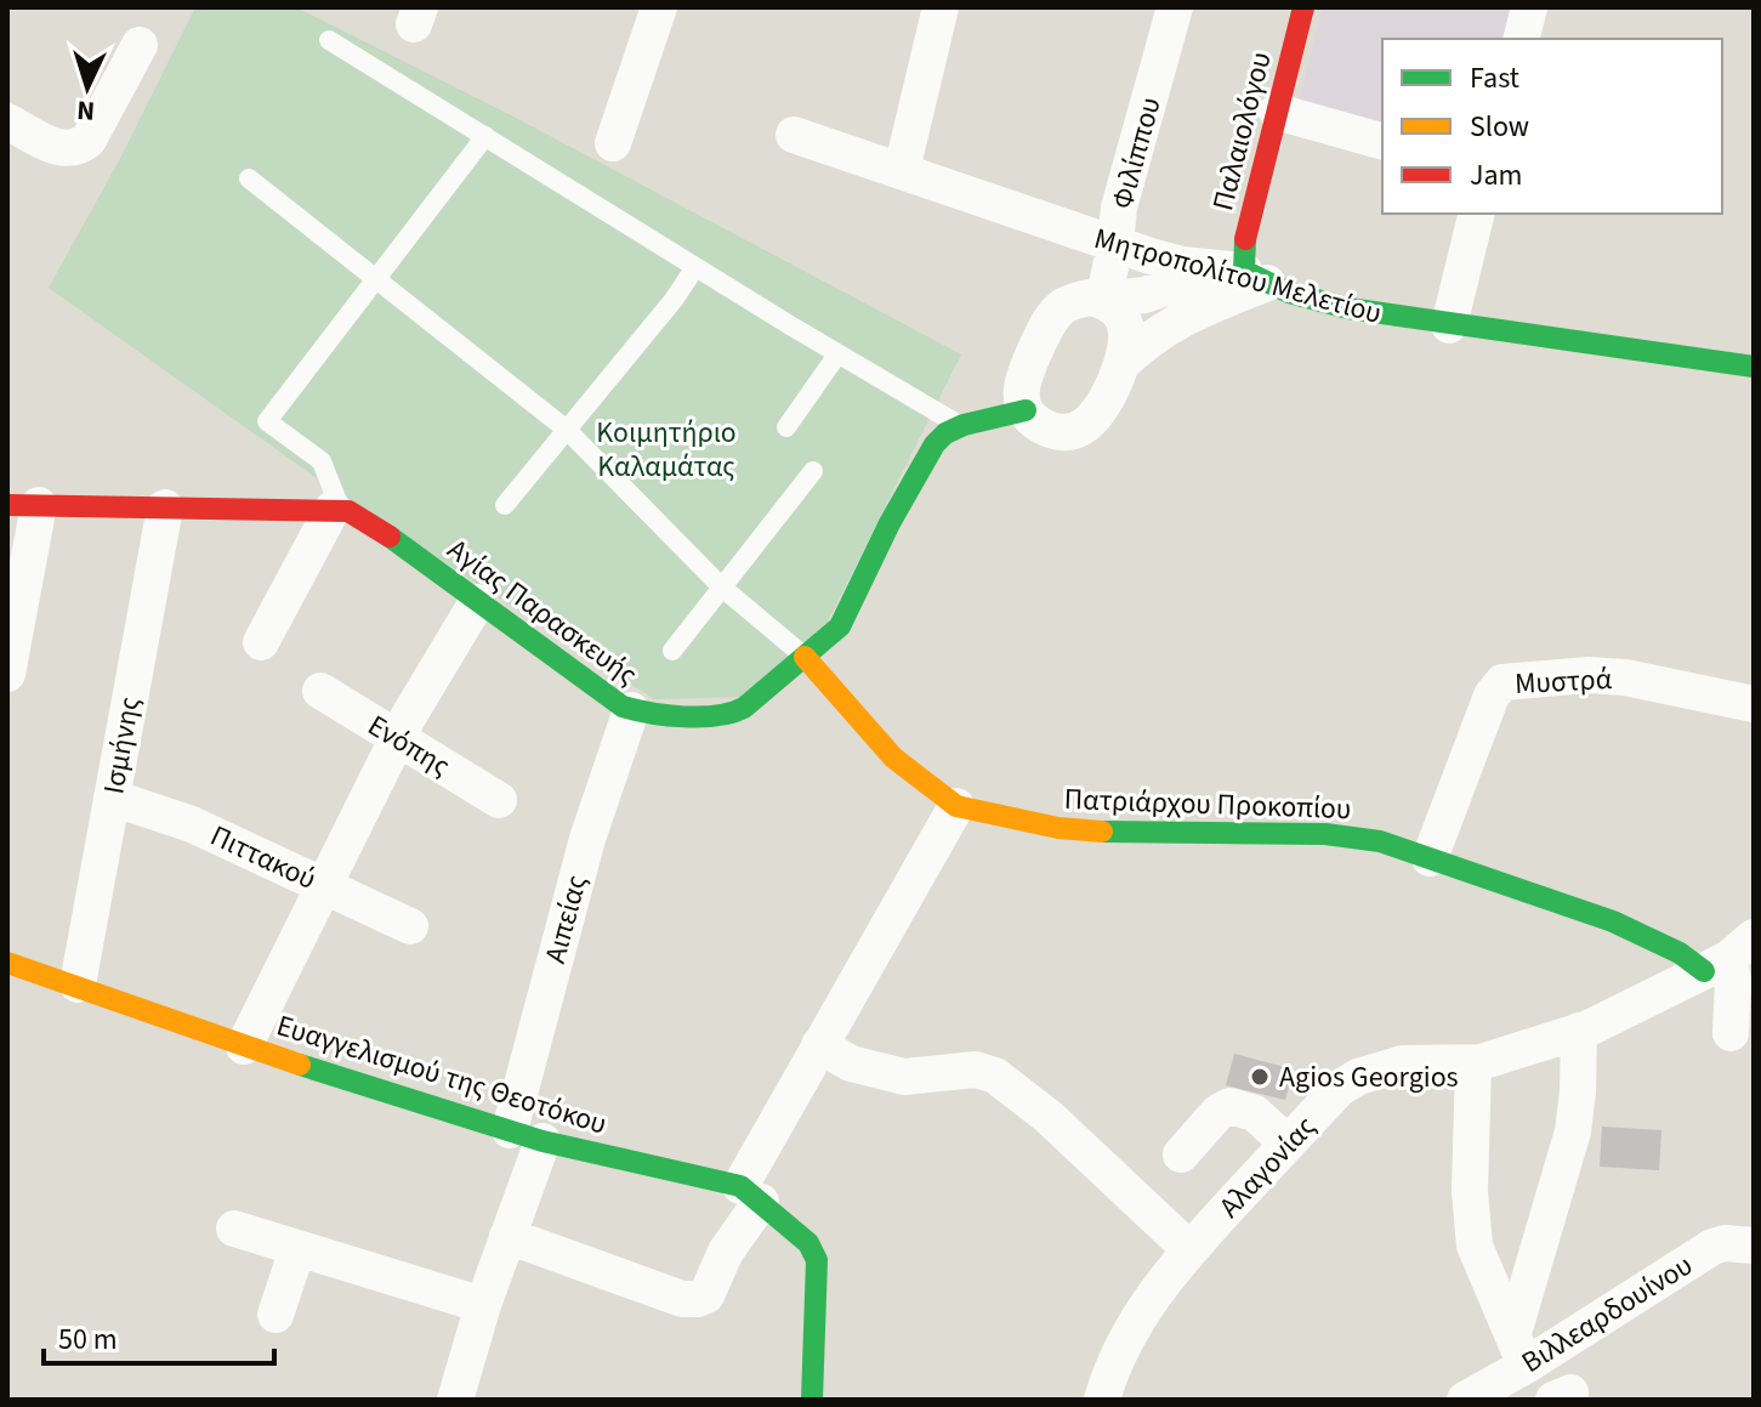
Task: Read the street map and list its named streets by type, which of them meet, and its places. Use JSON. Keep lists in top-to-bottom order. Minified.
{"streets":{"street":["Παλαιολόγου","Φιλίππου","Μητροπολίτου Μελετίου","Αγίας Παρασκευής","Μυστρά","Ισμήνης","Ενόπης","Πατριάρχου Προκοπίου","Πιττακού","Αιπείας","Ευαγγελισμού της Θεοτόκου","Αλαγονίας","Βιλλεαρδουίνου"]},"crossings":[["Παλαιολόγου","Μητροπολίτου Μελετίου"],["Φιλίππου","Μητροπολίτου Μελετίου"],["Φιλίππου","Αγίας Παρασκευής"],["Αγίας Παρασκευής","Ισμήνης"],["Αγίας Παρασκευής","Πατριάρχου Προκοπίου"],["Αγίας Παρασκευής","Αιπείας"],["Μυστρά","Πατριάρχου Προκοπίου"],["Ισμήνης","Πιττακού"],["Ισμήνης","Ευαγγελισμού της Θεοτόκου"],["Πατριάρχου Προκοπίου","Αλαγονίας"],["Αιπείας","Ευαγγελισμού της Θεοτόκου"]],"parks":["Κοιμητήριο Καλαμάτας"],"places":["Agios Georgios"],"legend":["Fast","Slow","Jam"],"scale_bar":"50 m","north":"bottom"}
